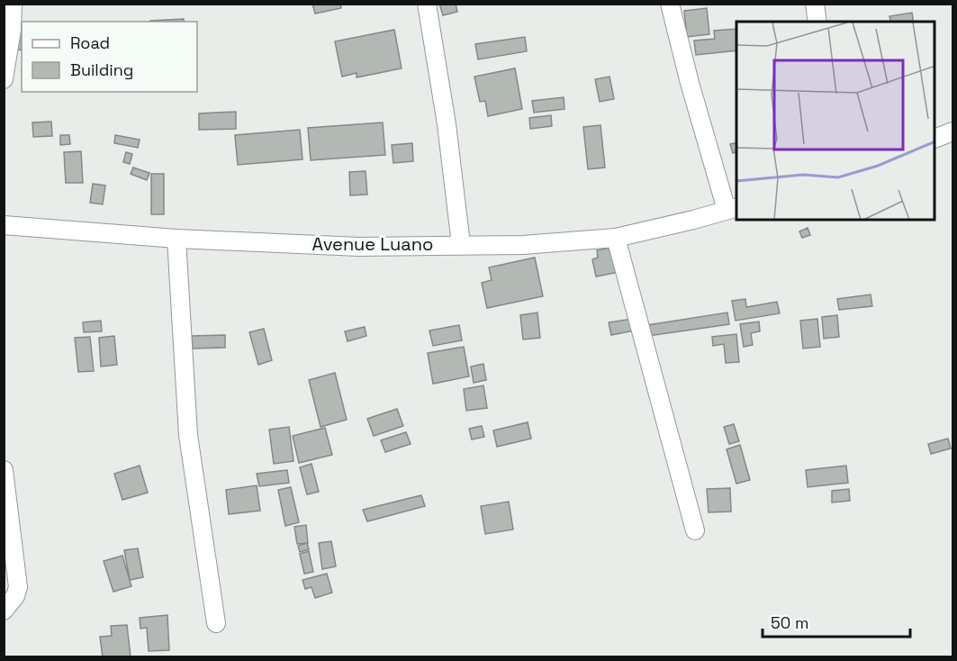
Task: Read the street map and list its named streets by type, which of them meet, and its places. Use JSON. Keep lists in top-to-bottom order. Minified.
{"streets":{"street":["Avenue Luano"]},"legend":["Road","Building"],"scale_bar":"50 m"}
